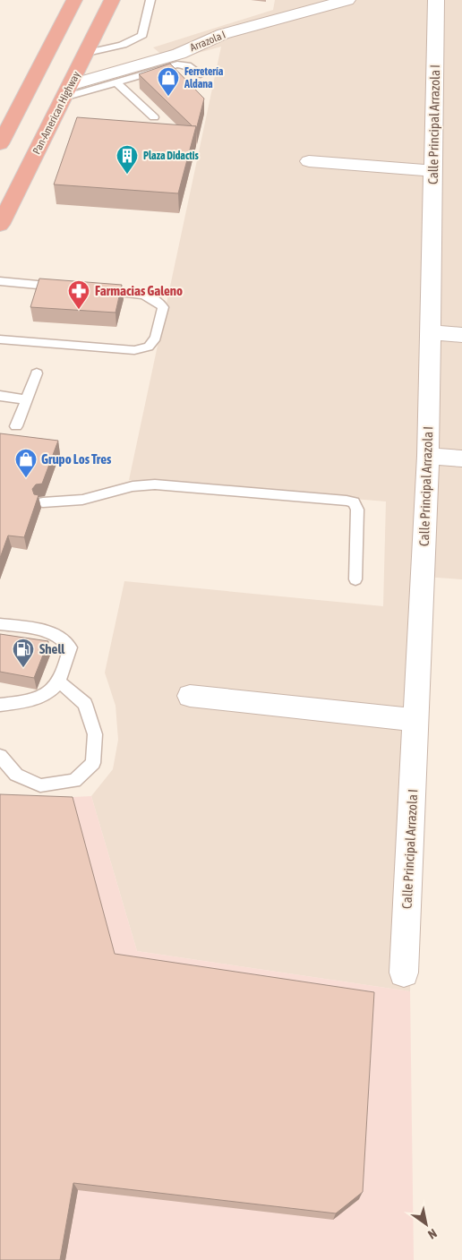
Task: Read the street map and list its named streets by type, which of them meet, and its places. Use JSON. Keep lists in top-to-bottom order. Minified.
{"streets":{"highway":["Pan-American Highway"],"street":["Arrazola I","Calle Principal Arrazola I"]},"crossings":[["Arrazola I","Pan-American Highway"]],"places":{"shop":["Ferretería Aldana","Grupo Los Tres"],"building":["Plaza Didactis"],"pharmacy":["Farmacias Galeno"],"fuel station":["Shell"]},"north":"bottom right"}
